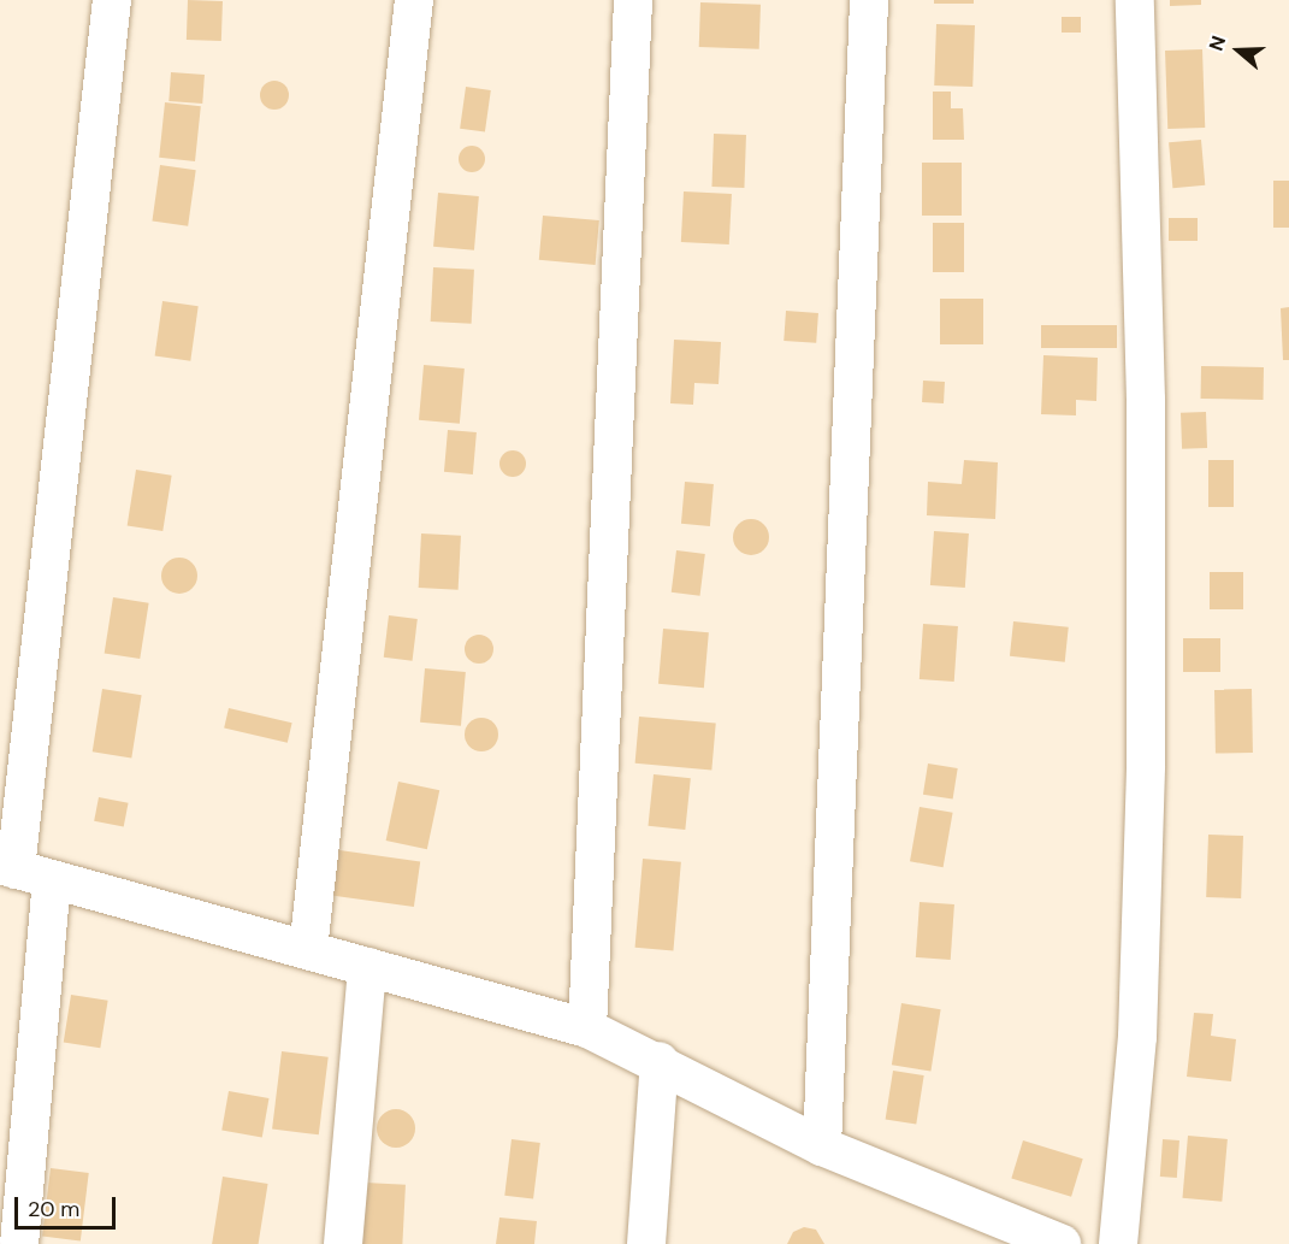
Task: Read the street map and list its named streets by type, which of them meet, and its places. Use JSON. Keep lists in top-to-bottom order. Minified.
{"scale_bar":"20 m","north":"left"}
